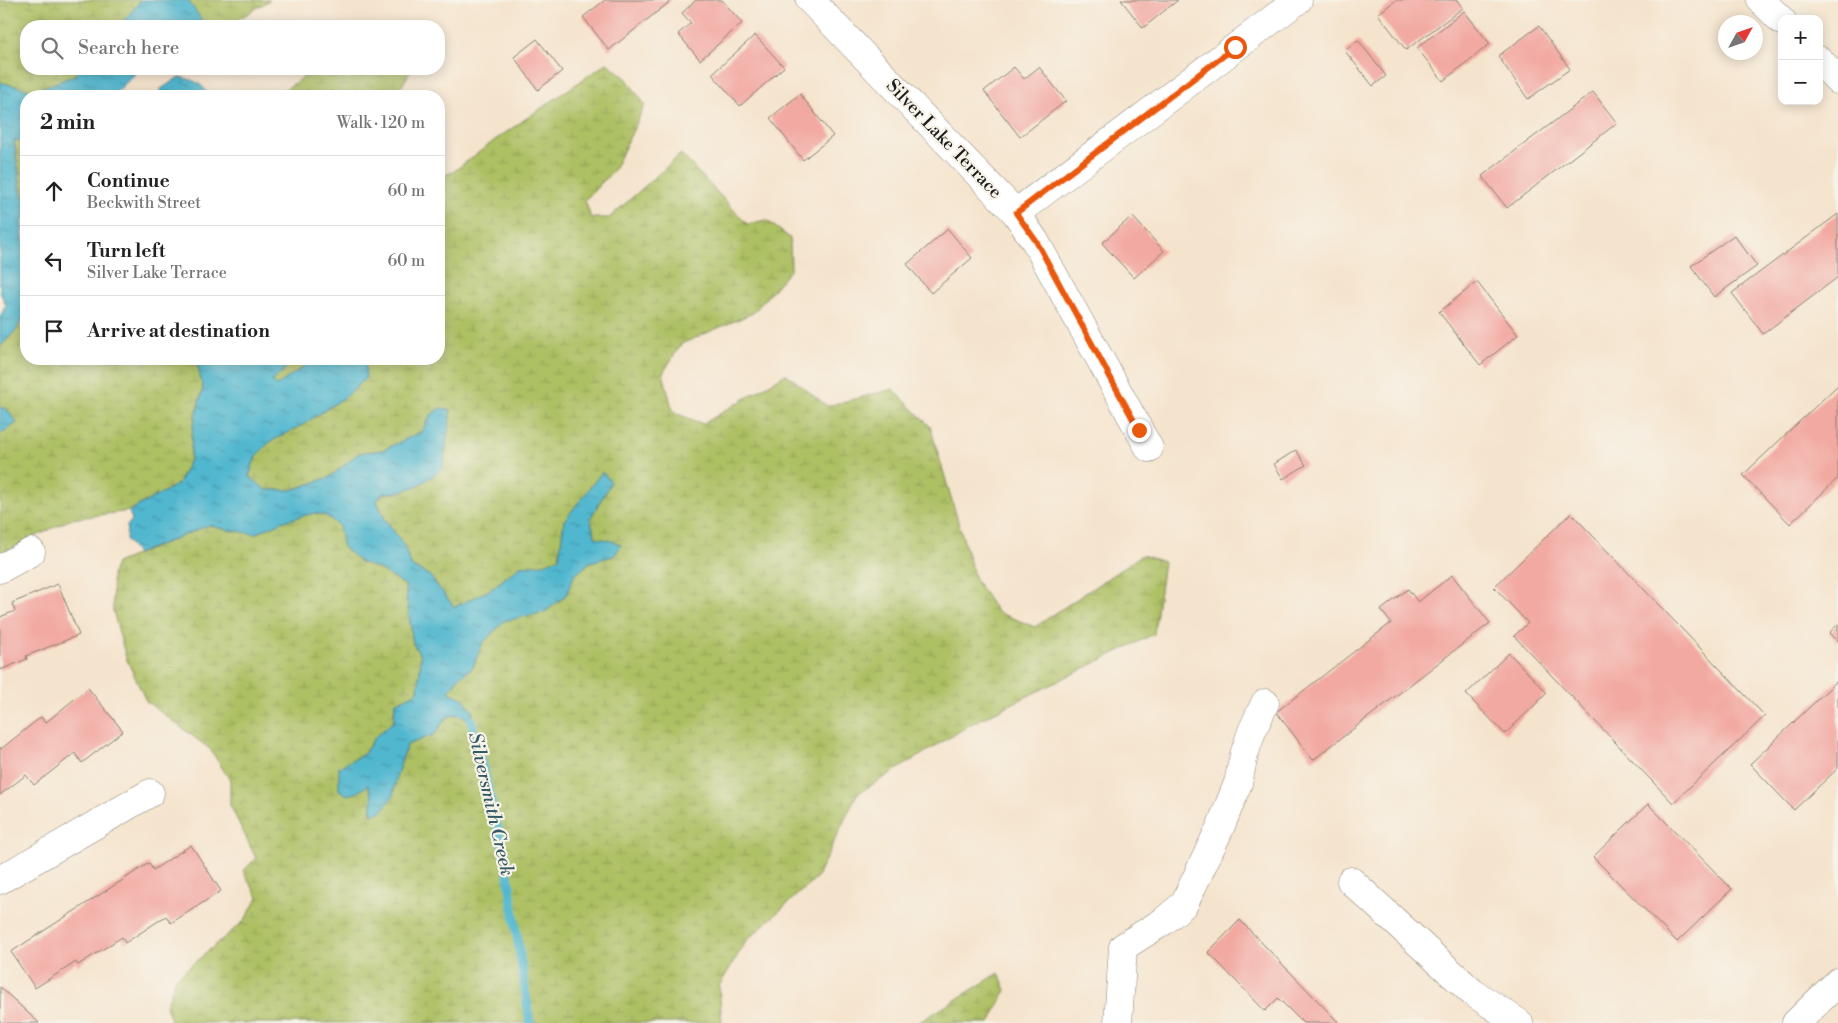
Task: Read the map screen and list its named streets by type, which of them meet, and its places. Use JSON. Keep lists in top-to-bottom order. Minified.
{"streets":{"street":["Silver Lake Terrace"]},"water":["Silversmith Creek"],"north":"top right","page":{"map_buttons":["+","−"],"search":"Search here","heading":["2 min","Walk · 120 m"],"list":[["Continue","Beckwith Street","60 m"],["Turn left","Silver Lake Terrace","60 m"],"Arrive at destination"]}}
